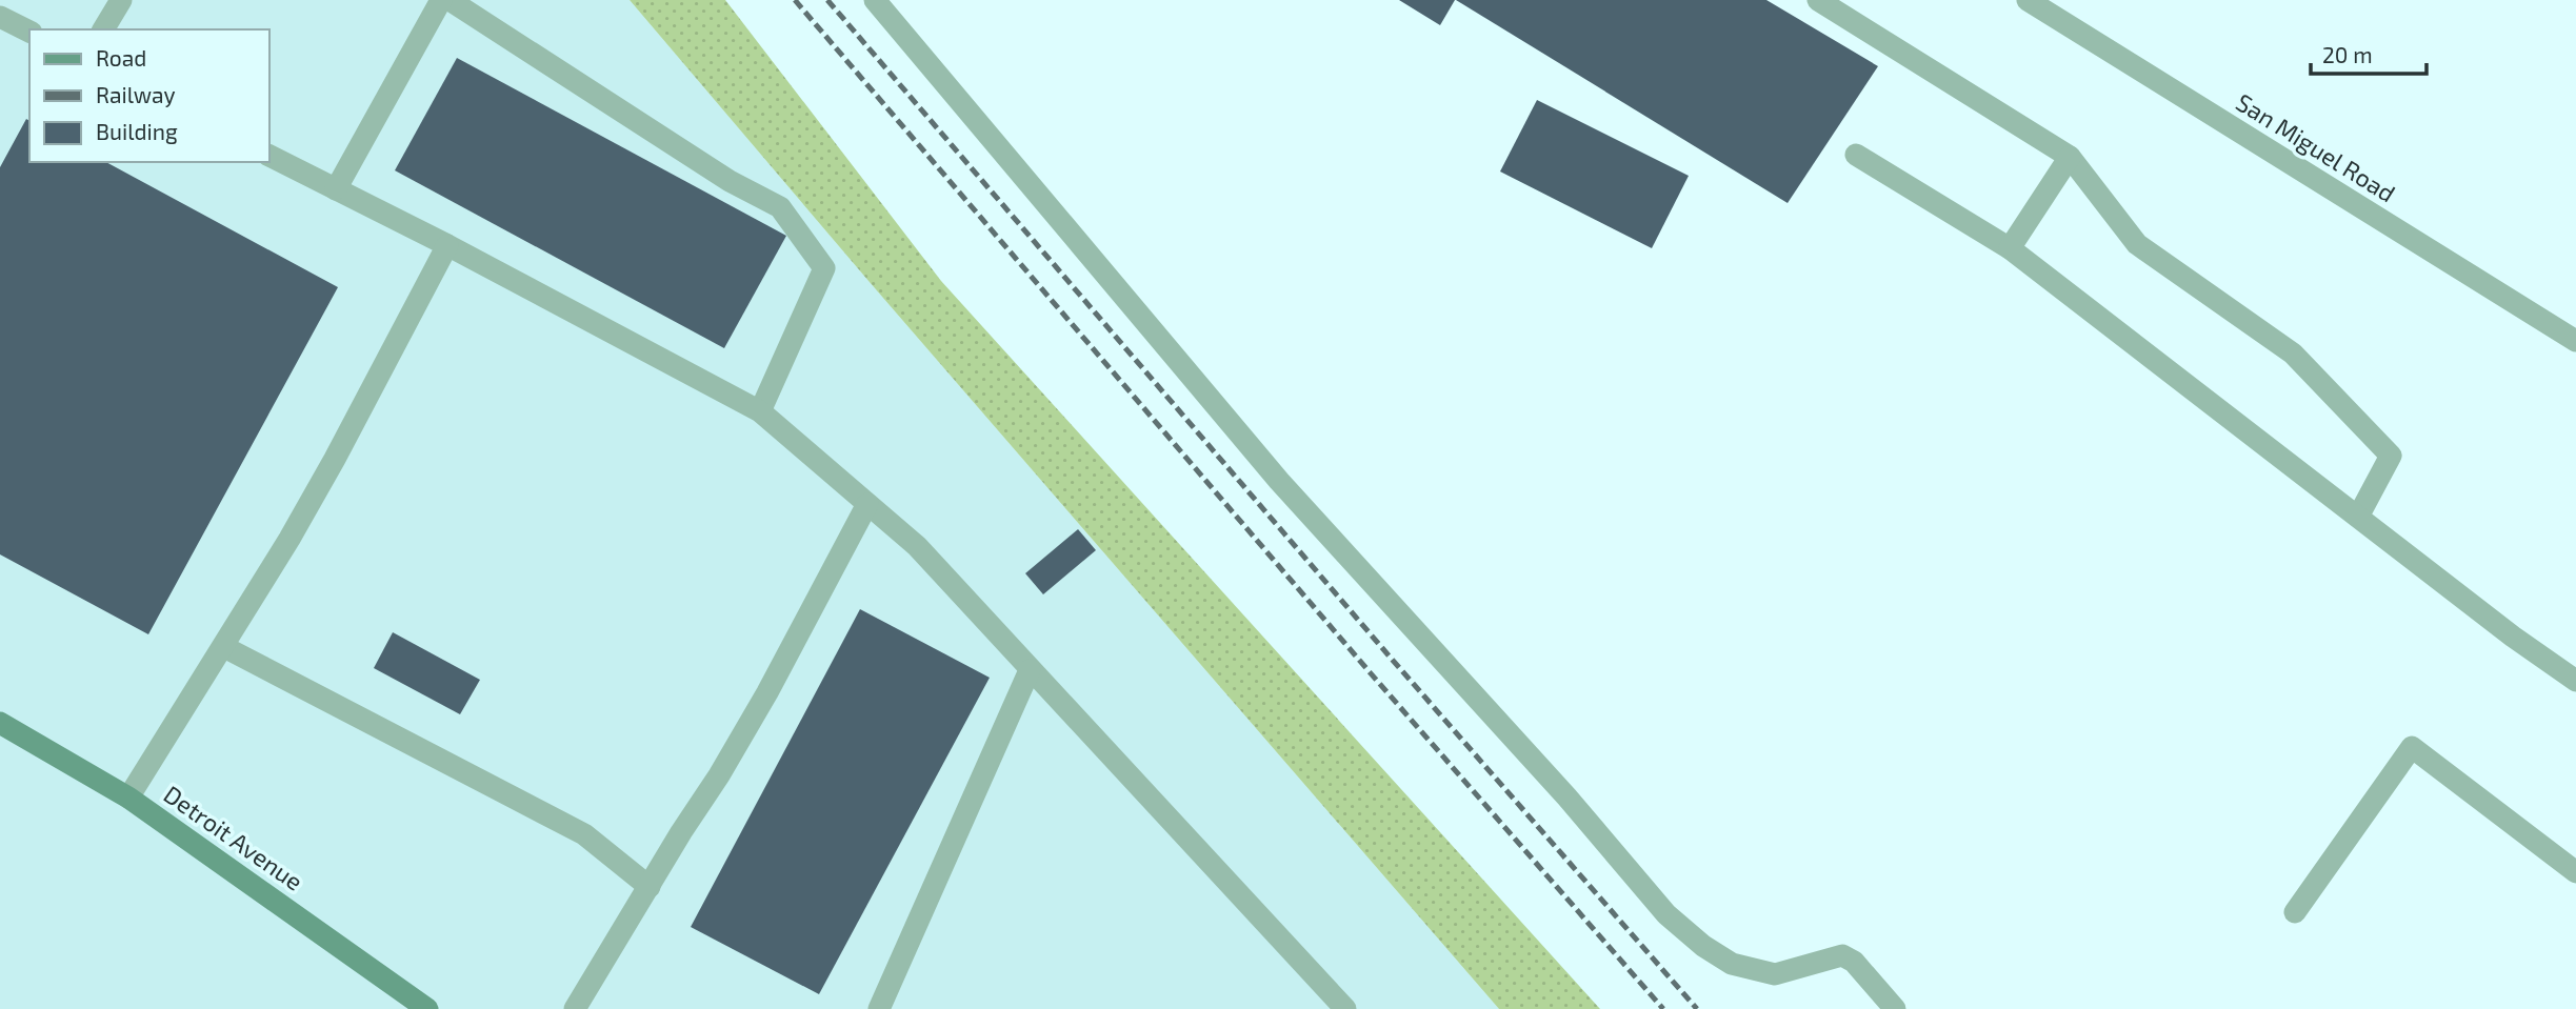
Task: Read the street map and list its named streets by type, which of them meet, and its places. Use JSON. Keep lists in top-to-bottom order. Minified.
{"streets":{"street":["San Miguel Road","Detroit Avenue"]},"legend":["Road","Railway","Building"],"scale_bar":"20 m"}
